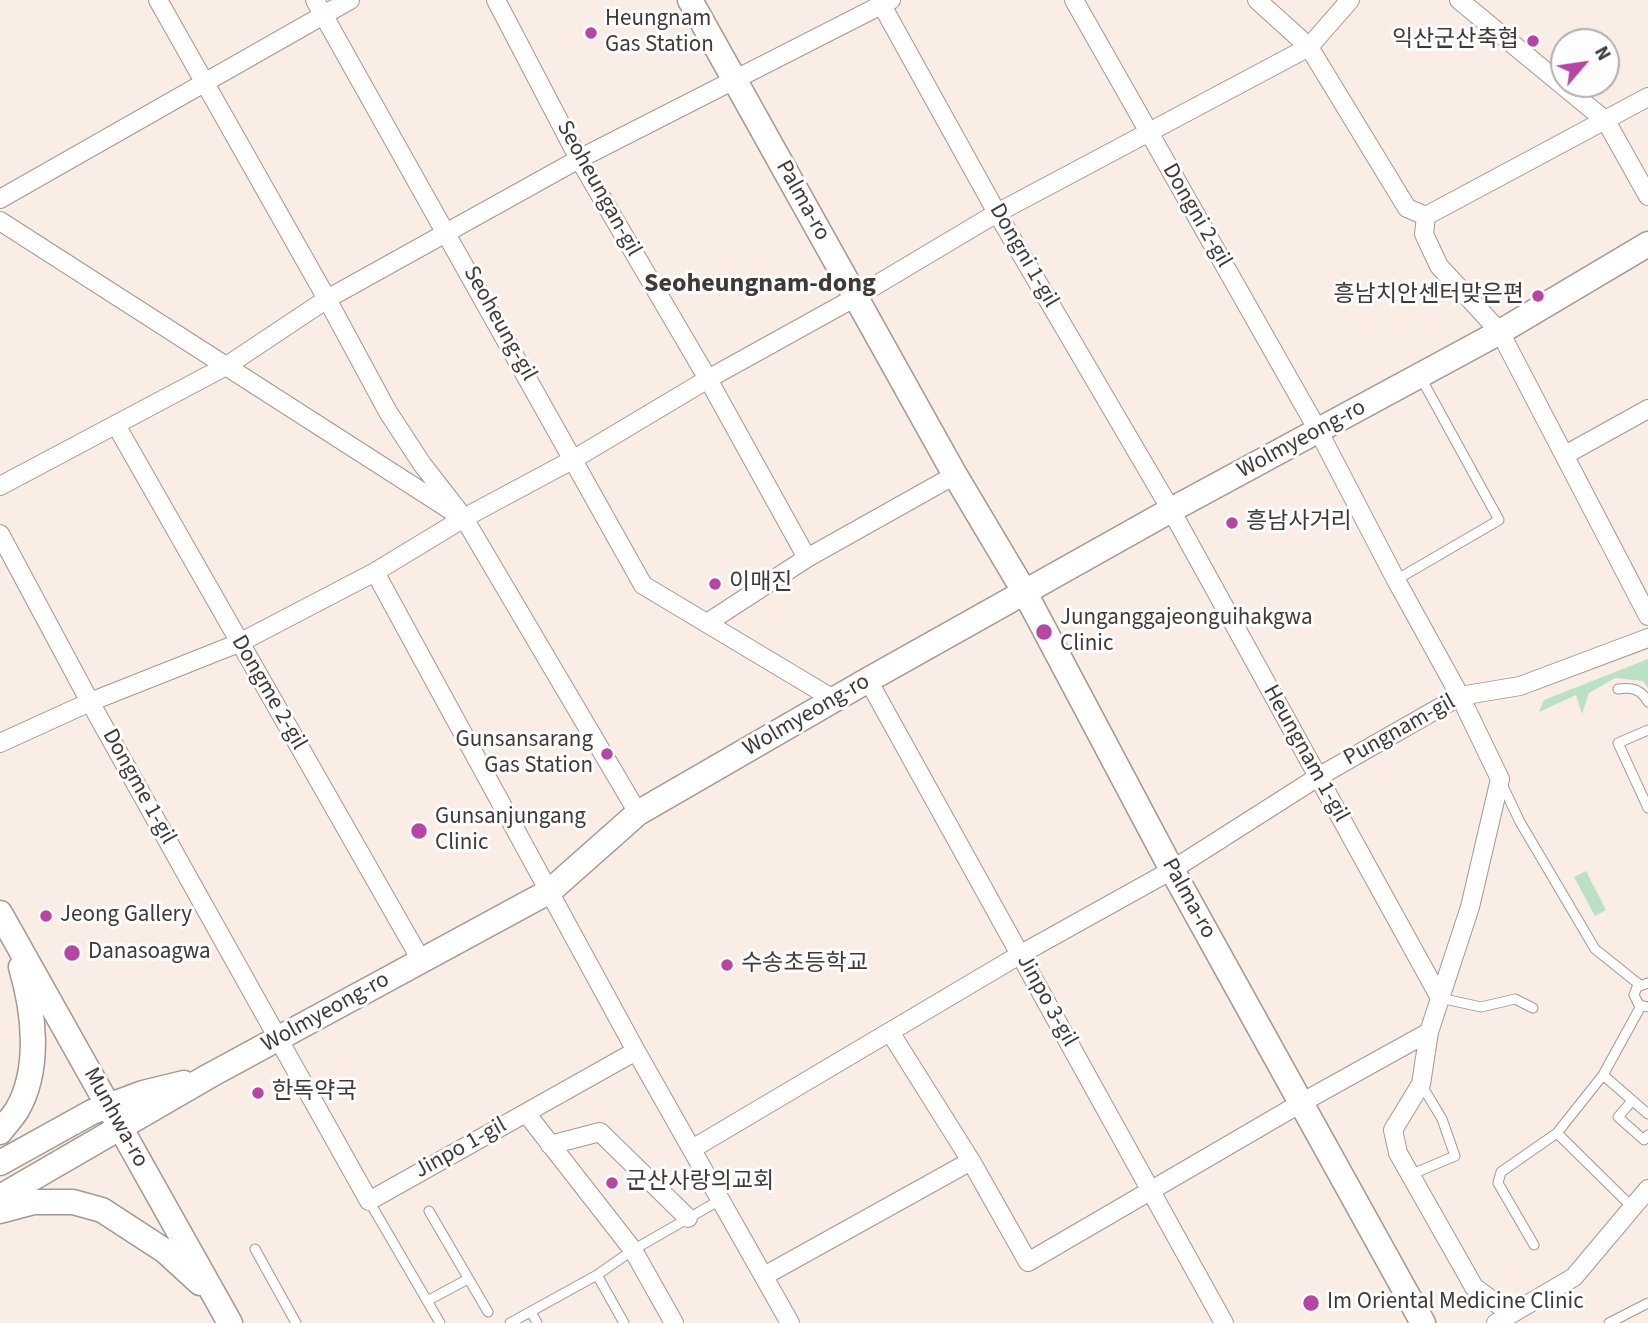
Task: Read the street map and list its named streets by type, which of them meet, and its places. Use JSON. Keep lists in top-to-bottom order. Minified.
{"streets":{"street":["Seoheungan-gil","Palma-ro","Dongni 2-gil","Dongni 1-gil","Seoheung-gil","Wolmyeong-ro","Dongme 2-gil","Pungnam-gil","Heungnam 1-gil","Dongme 1-gil","Jinpo 3-gil","Munhwa-ro","Jinpo 1-gil"]},"crossings":[["Palma-ro","Wolmyeong-ro"],["Palma-ro","Pungnam-gil"],["Dongni 2-gil","Wolmyeong-ro"],["Dongni 2-gil","Pungnam-gil"],["Dongni 1-gil","Wolmyeong-ro"],["Dongni 1-gil","Heungnam 1-gil"],["Seoheung-gil","Wolmyeong-ro"],["Wolmyeong-ro","Dongme 2-gil"],["Wolmyeong-ro","Heungnam 1-gil"],["Wolmyeong-ro","Dongme 1-gil"],["Wolmyeong-ro","Jinpo 3-gil"],["Wolmyeong-ro","Munhwa-ro"],["Pungnam-gil","Heungnam 1-gil"],["Pungnam-gil","Jinpo 3-gil"]],"districts":["Seoheungnam-dong"],"places":["Heungnam Gas Station","익산군산축협","흥남치안센터맞은편","흥남사거리","이매진","Junganggajeonguihakgwa Clinic","Gunsansarang Gas Station","Gunsanjungang Clinic","Jeong Gallery","Danasoagwa","수송초등학교","한독약국","군산사랑의교회","Im Oriental Medicine Clinic"],"north":"top right"}
